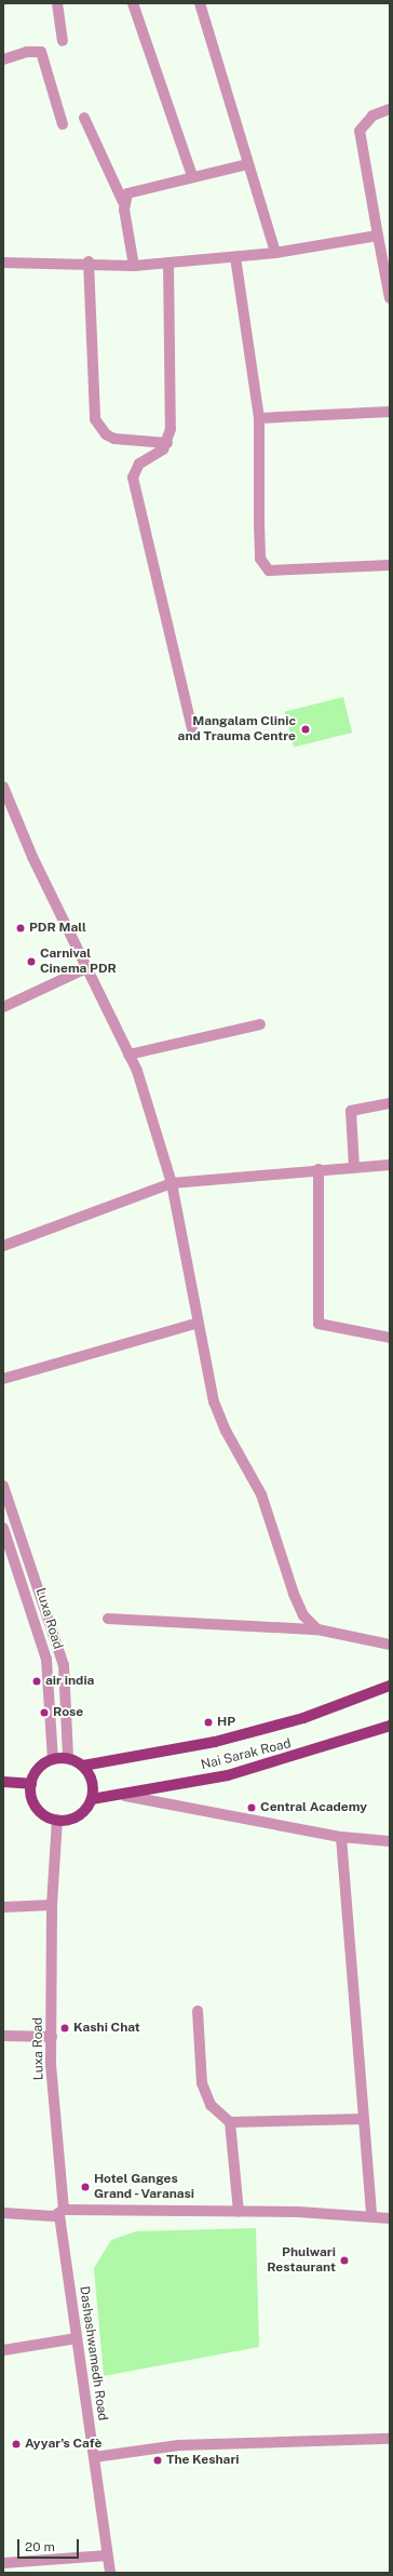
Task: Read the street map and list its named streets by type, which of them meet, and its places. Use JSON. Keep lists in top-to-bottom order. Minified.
{"streets":{"main road":["Nai Sarak Road"],"street":["Luxa Road","Dashashwamedh Road"]},"crossings":[["Luxa Road","Nai Sarak Road"],["Luxa Road","Dashashwamedh Road"]],"places":["Mangalam Clinic and Trauma Centre","PDR Mall","Carnival Cinema PDR","air india","Rose","HP","Central Academy","Kashi Chat","Hotel Ganges Grand - Varanasi","Phulwari Restaurant","Ayyar's Cafè","The Keshari"],"scale_bar":"20 m"}
